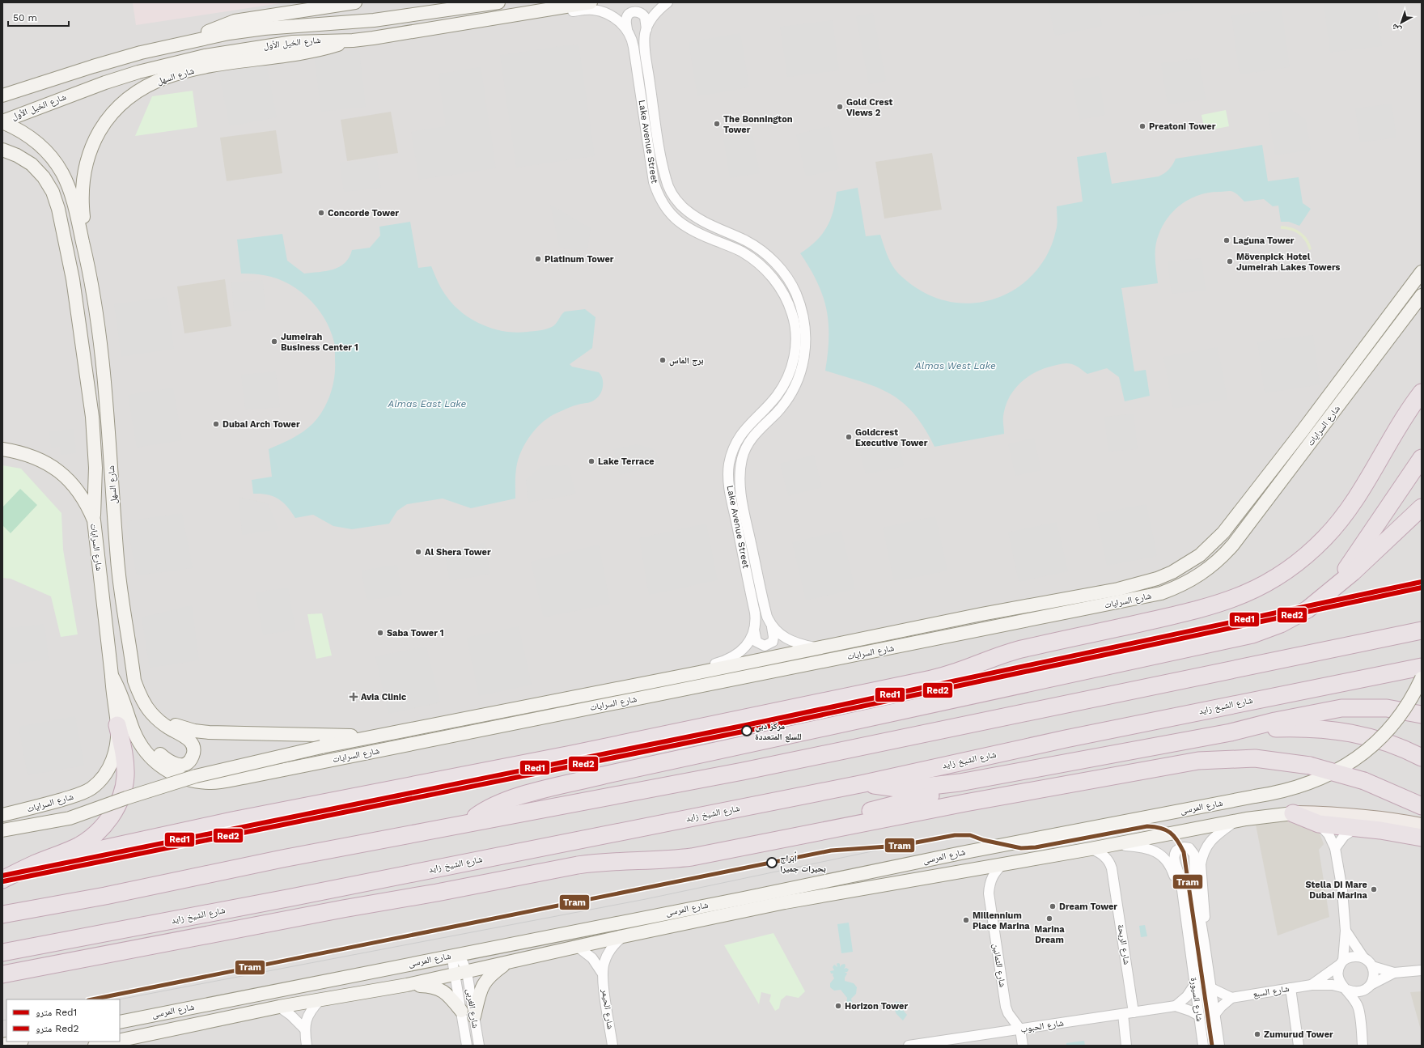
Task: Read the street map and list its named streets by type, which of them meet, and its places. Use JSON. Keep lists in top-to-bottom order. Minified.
{"streets":{"highway":["شارع الشيخ زايد"],"main road":["شارع الخيل الأول","شارع السهل","شارع السرايات","شارع المرسى"],"street":["Lake Avenue Street","شارع الريحة","شارع الثمانين","شارع السبع","شارع السيورة","شارع الغربى","شارع الحيمر","شارع الحبوب"]},"crossings":[["شارع الخيل الأول","شارع السهل"],["شارع الخيل الأول","Lake Avenue Street"],["شارع السهل","شارع السرايات"],["Lake Avenue Street","شارع السرايات"],["شارع المرسى","شارع الريحة"],["شارع المرسى","شارع الثمانين"],["شارع المرسى","شارع السيورة"],["شارع المرسى","شارع الغربى"],["شارع المرسى","شارع الحيمر"],["شارع الريحة","شارع الحبوب"],["شارع الثمانين","شارع الحبوب"],["شارع السيورة","شارع الحبوب"]],"water":["Almas West Lake","Almas East Lake"],"places":{"other":["Gold Crest Views 2","The Bonnington Tower","Preatoni Tower","Concorde Tower","Laguna Tower","Platinum Tower","Mövenpick Hotel Jumeirah Lakes Towers","Jumeirah Business Center 1","برج الماس","Dubai Arch Tower","Goldcrest Executive Tower","Lake Terrace","Al Shera Tower","Saba Tower 1","مركز دبي للسلع المتعددة","أبراج بحيرات جميرا","Stella Di Mare Dubai Marina","Dream Tower","Marina Dream","Millennium Place Marina","Horizon Tower","Zumurud Tower"],"health":["Avia Clinic"]},"lines":["metro line Red1","metro line Red2","transit line Tram"],"legend":["مترو Red1","مترو Red2"],"scale_bar":"50 m","north":"bottom left"}
